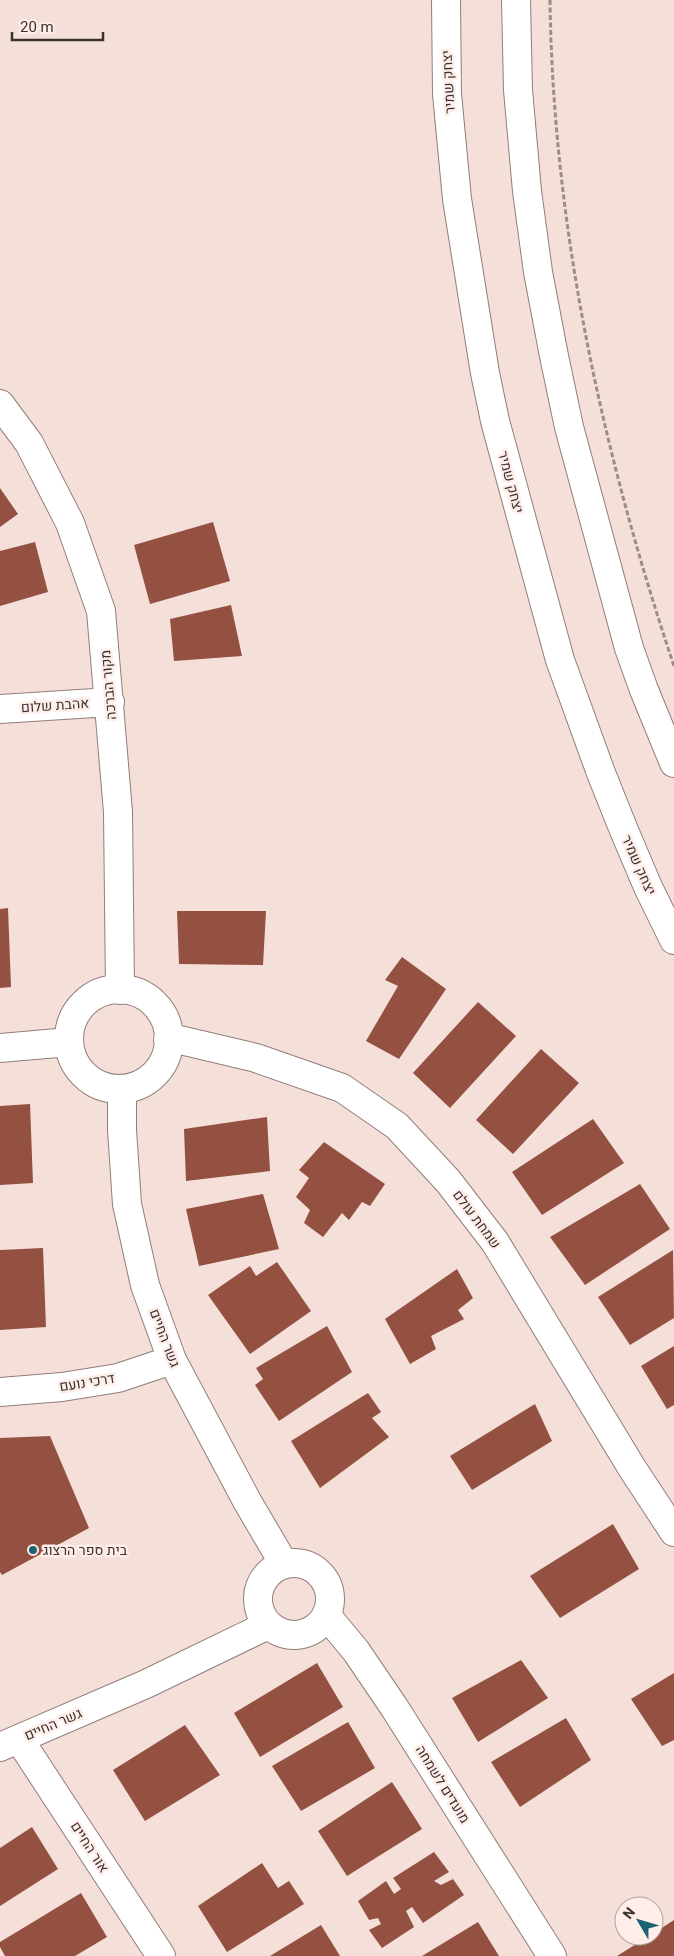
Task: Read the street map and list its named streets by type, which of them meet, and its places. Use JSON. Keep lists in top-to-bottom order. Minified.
{"streets":{"street":["יצחק שמיר","מקור הברכה","אהבת שלום","שמחת עולם","גשר החיים","דרכי נועם","מועדים לשמחה","אור החיים"]},"crossings":[["מקור הברכה","אהבת שלום"],["מקור הברכה","שמחת עולם"],["מקור הברכה","גשר החיים"],["שמחת עולם","גשר החיים"],["גשר החיים","דרכי נועם"],["גשר החיים","מועדים לשמחה"],["גשר החיים","אור החיים"]],"places":["בית ספר הרצוג"],"scale_bar":"20 m","north":"top left"}
